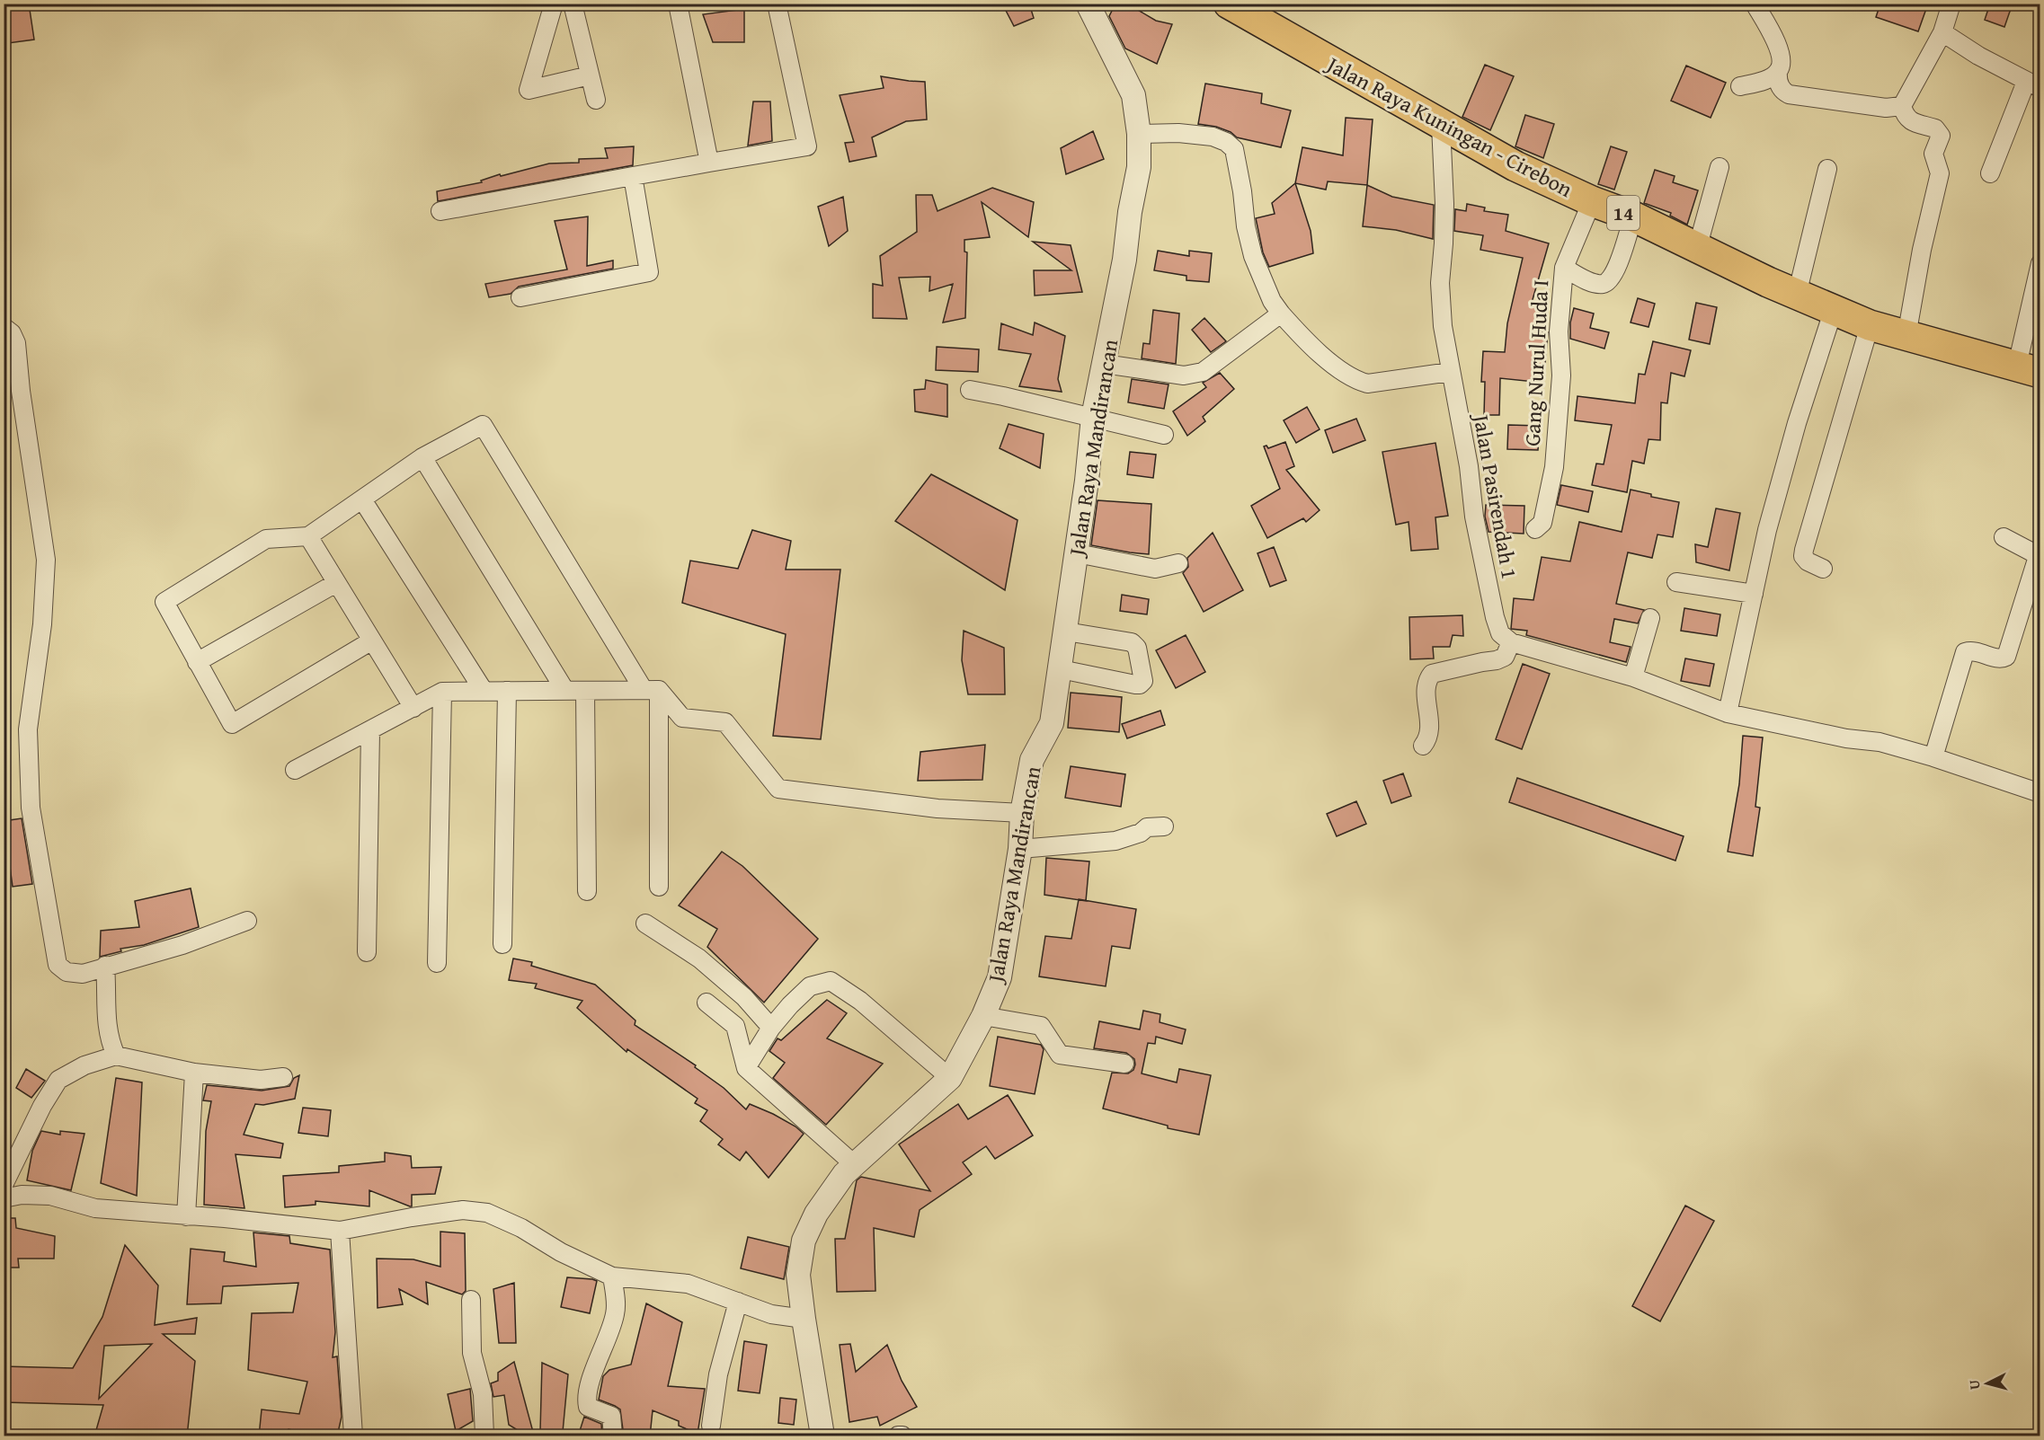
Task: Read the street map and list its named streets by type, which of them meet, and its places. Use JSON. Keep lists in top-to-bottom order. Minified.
{"streets":{"highway":["Jalan Raya Kuningan - Cirebon","14"],"street":["Gang Nurul Huda I","Jalan Raya Mandirancan","Jalan Pasirendah 1"]},"crossings":[["Jalan Raya Kuningan - Cirebon","Gang Nurul Huda I"],["Jalan Raya Kuningan - Cirebon","Jalan Pasirendah 1"]],"north":"left"}
